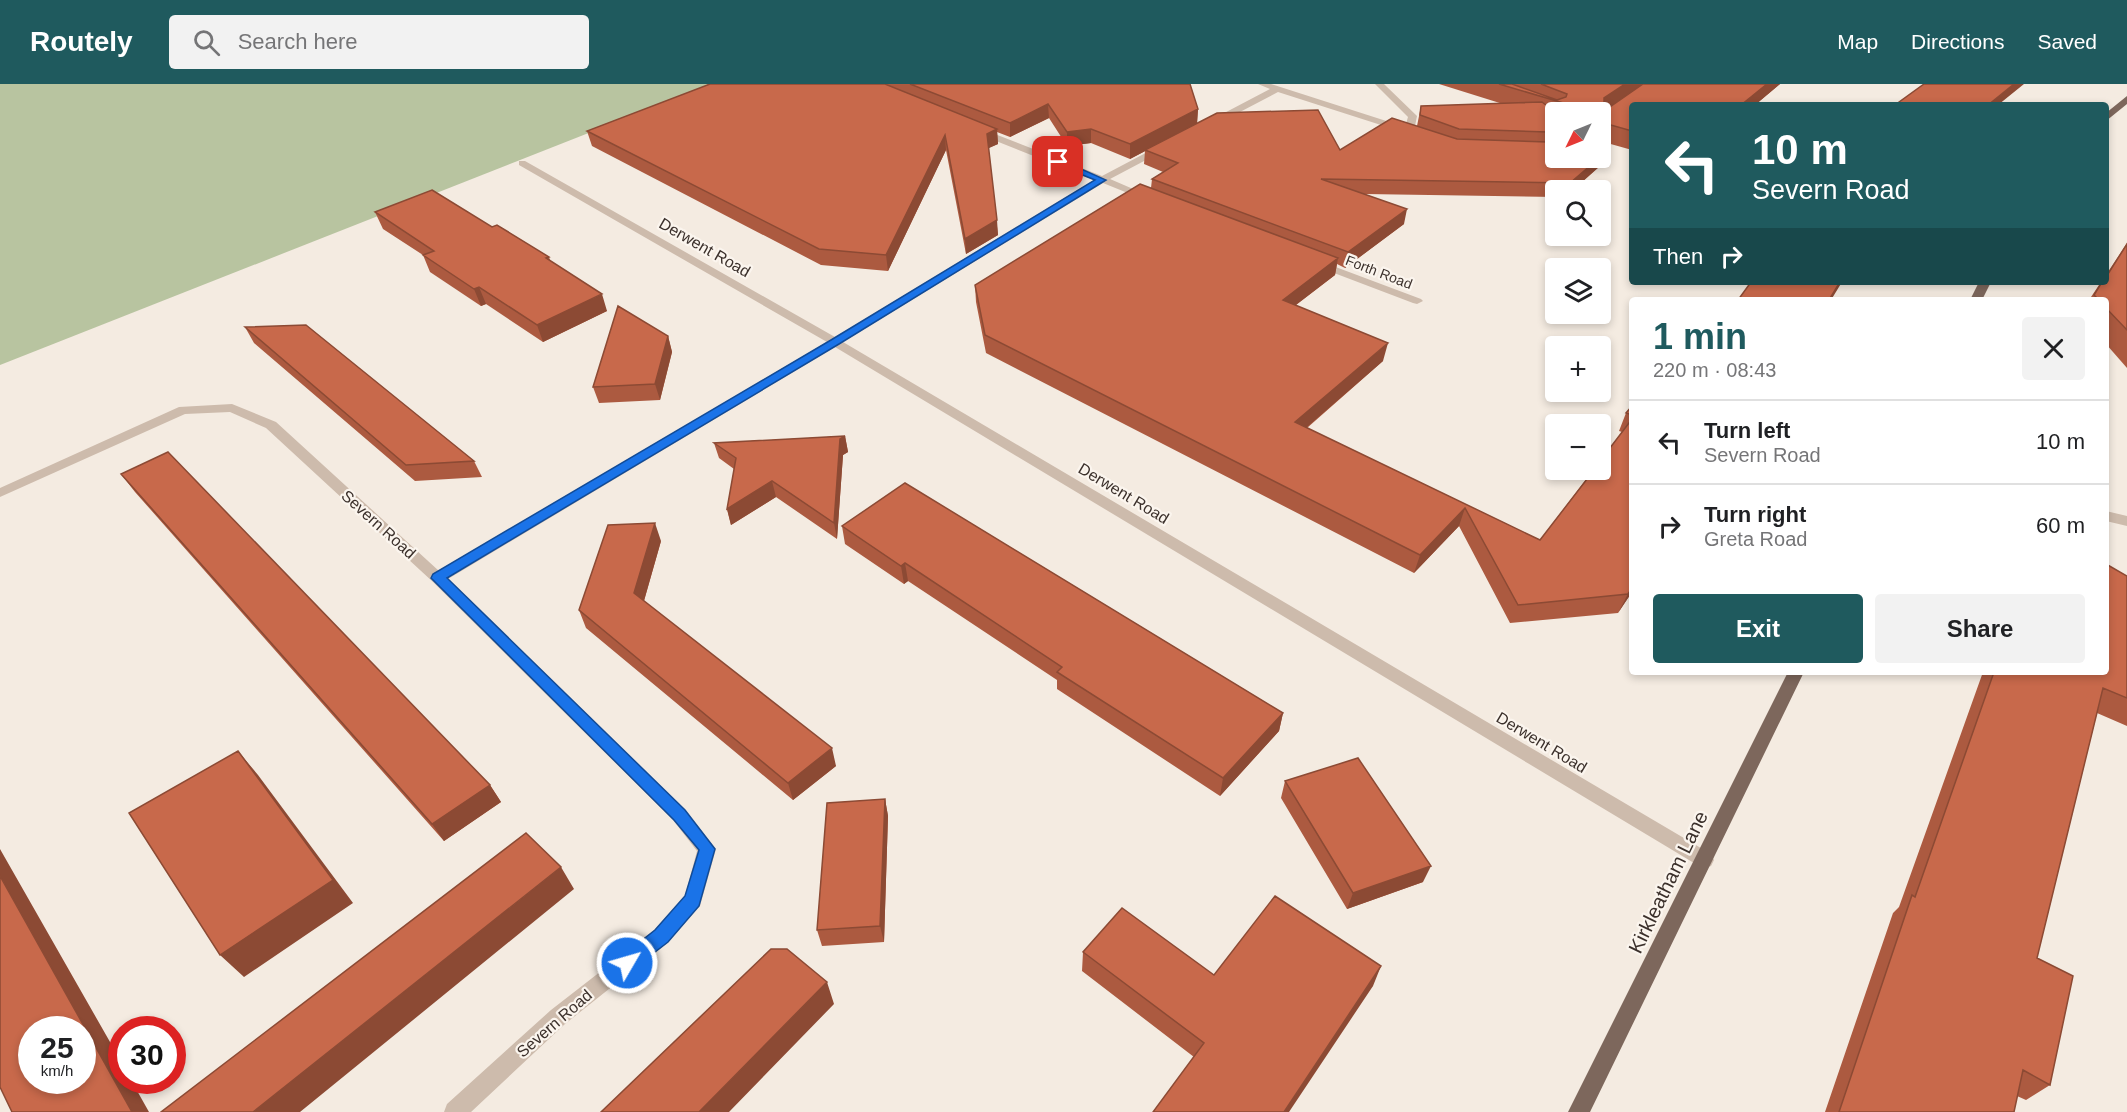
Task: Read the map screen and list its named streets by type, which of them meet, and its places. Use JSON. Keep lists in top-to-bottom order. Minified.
{"streets":{"main road":["Kirkleatham Lane"],"street":["Derwent Road","Forth Road","Severn Road"]},"crossings":[["Derwent Road","Kirkleatham Lane"]],"north":"bottom left","page":{"header":"Routely","search":"Search here","nav":["Map","Directions","Saved"],"map_buttons":["+","−"],"turn":["10 m","Severn Road"],"then":"Then","heading":["1 min","220 m · 08:43"],"list":[{"name":"Turn left","note":"Severn Road","value":"10 m"},{"name":"Turn right","note":"Greta Road","value":"60 m"}],"buttons":["Exit","Share"],"speed":"25 km/h","limit":"30"}}
